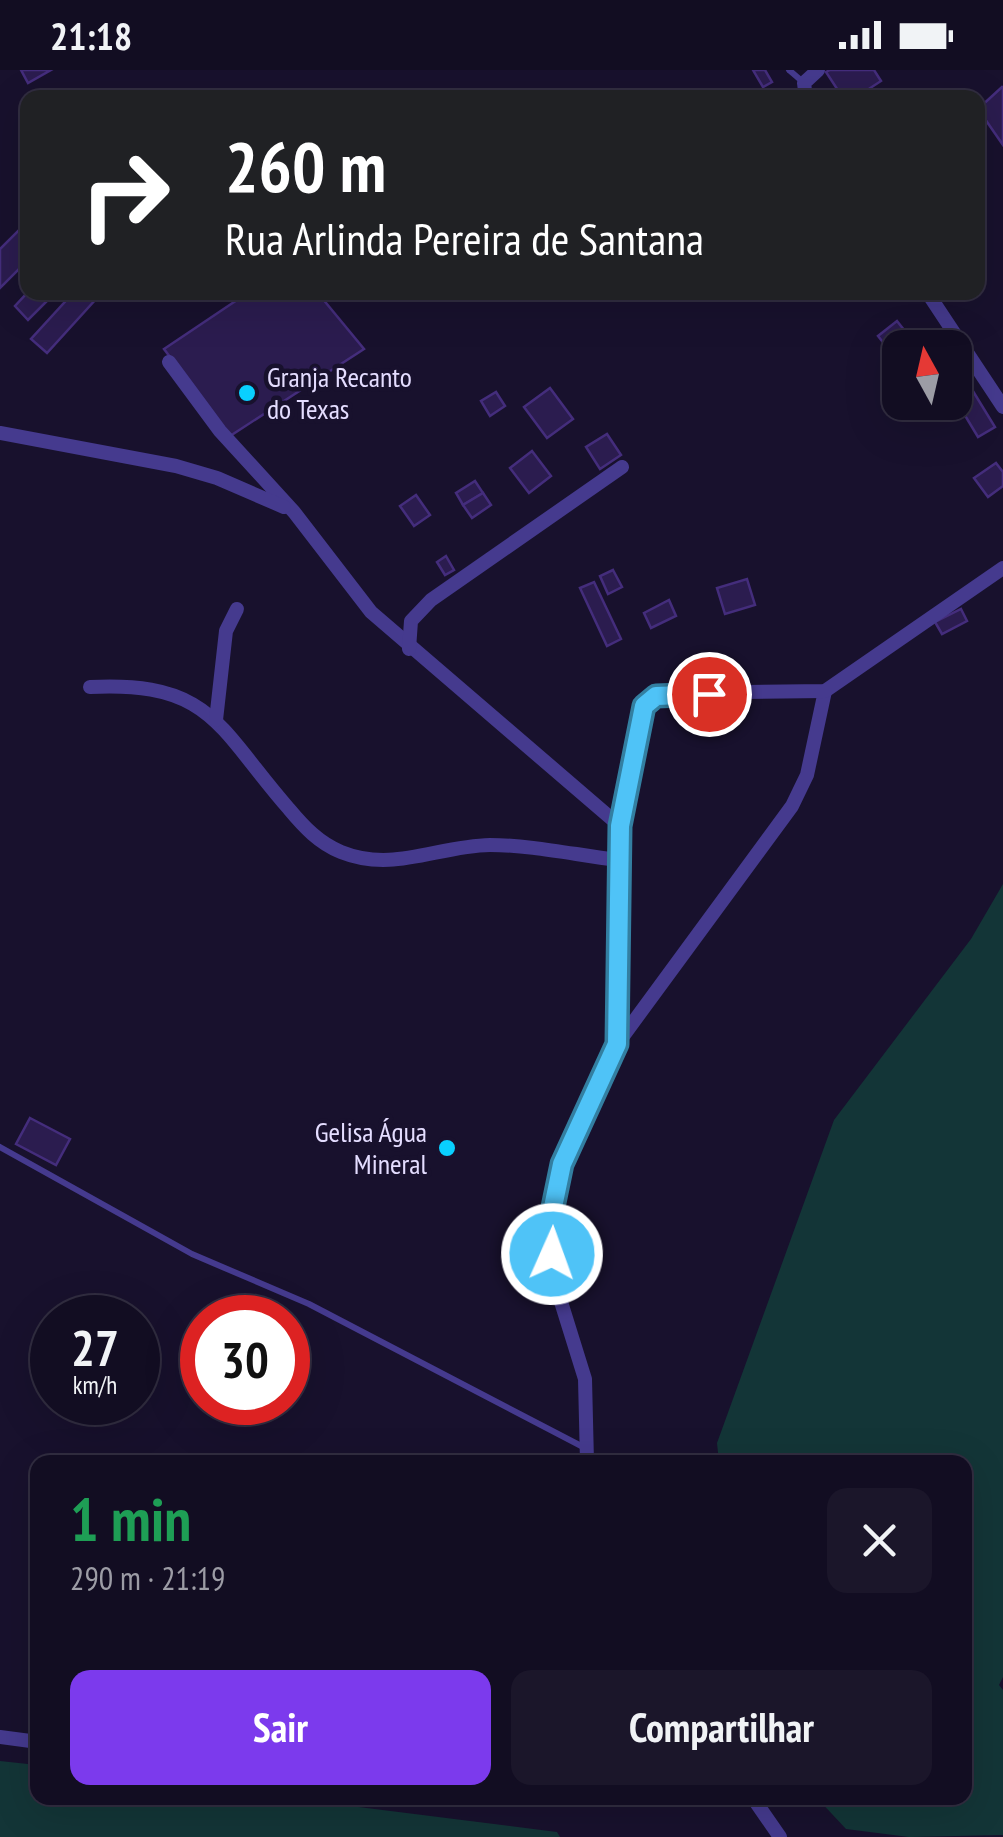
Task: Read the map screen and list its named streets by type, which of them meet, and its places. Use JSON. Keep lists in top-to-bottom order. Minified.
{"places":["Granja Recanto do Texas","Gelisa Água Mineral"],"north":"top","page":{"status":"21:18","turn":["260 m","Rua Arlinda Pereira de Santana"],"speed":"27 km/h","limit":"30","heading":["1 min","290 m · 21:19"],"buttons":["Sair","Compartilhar"]}}
